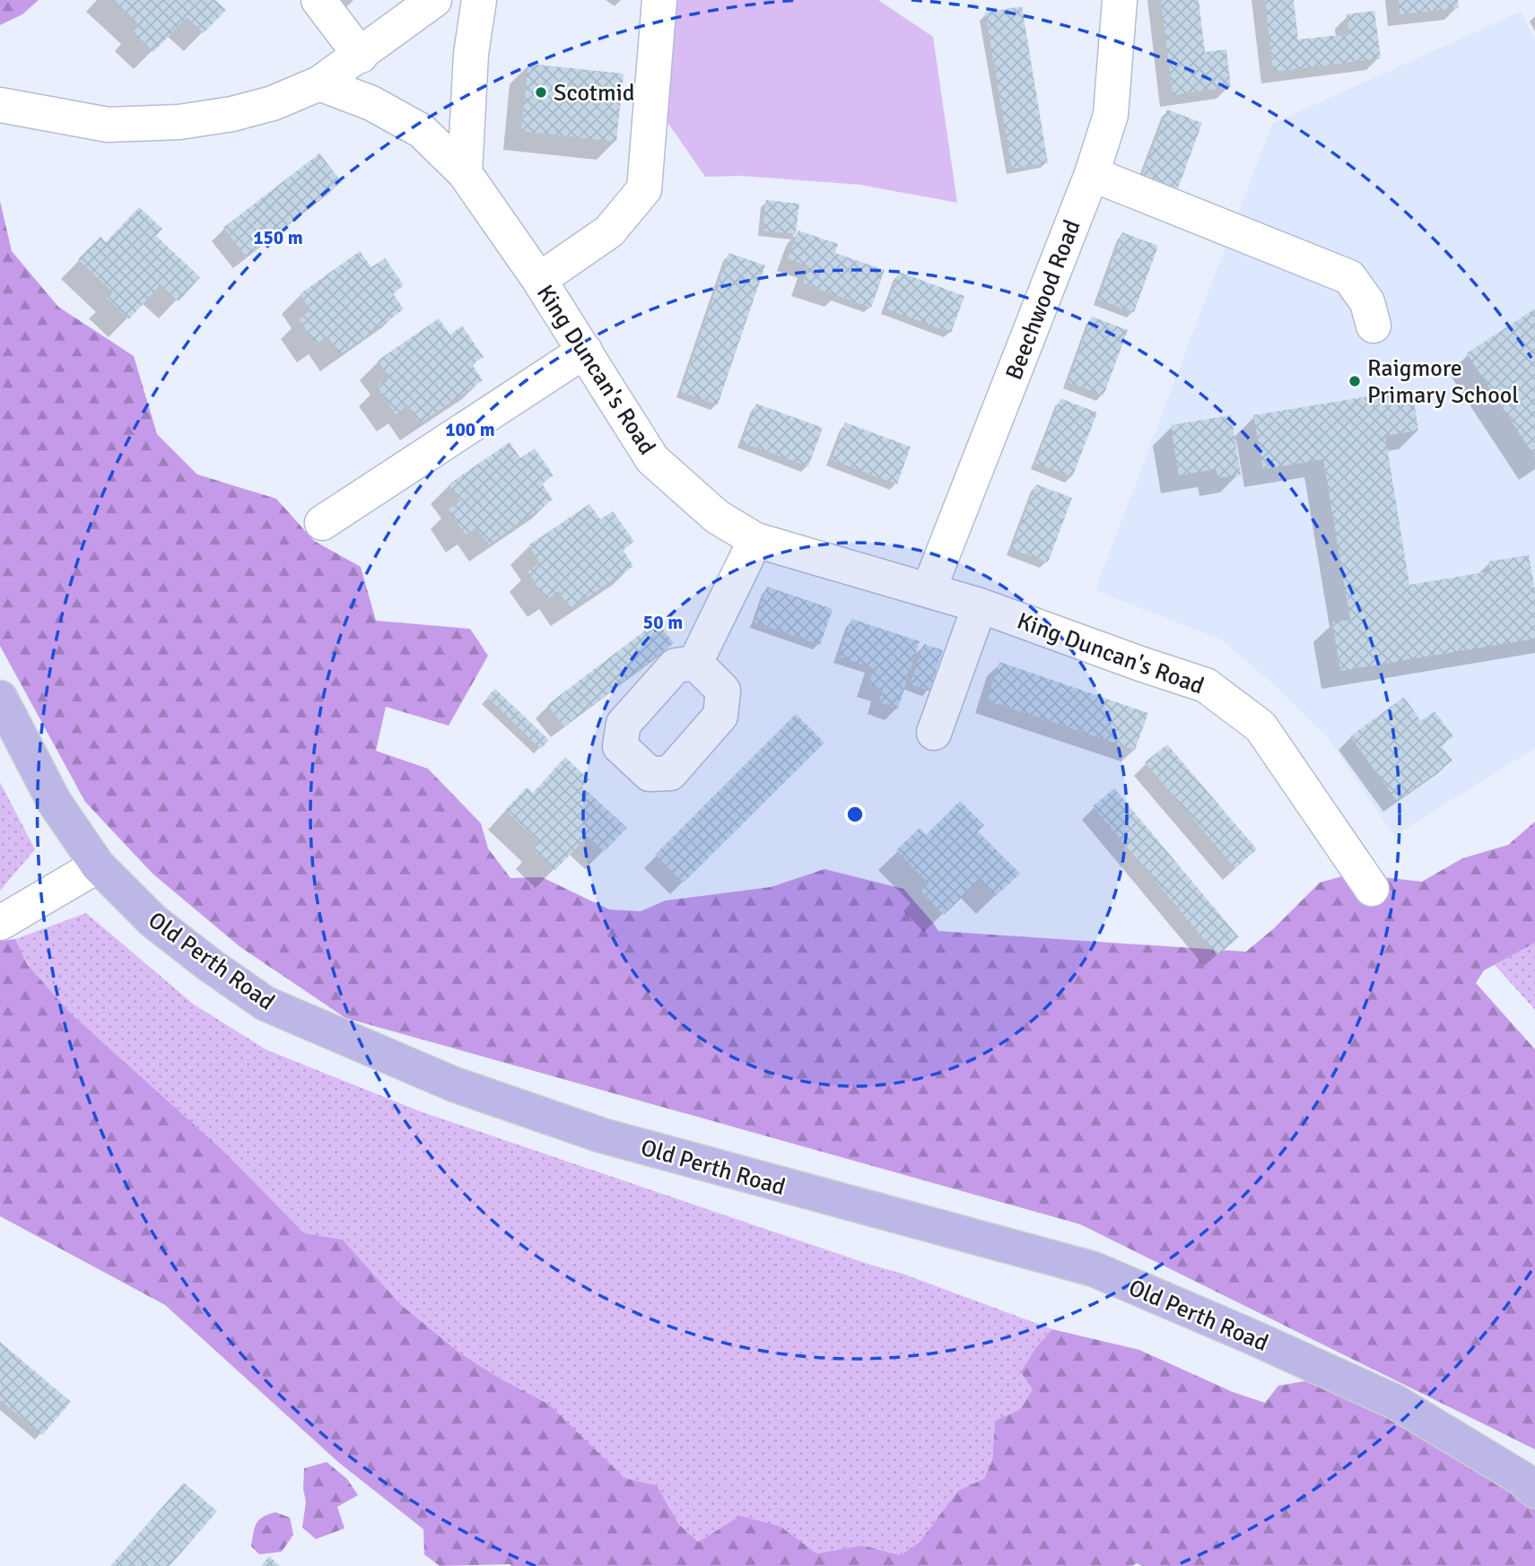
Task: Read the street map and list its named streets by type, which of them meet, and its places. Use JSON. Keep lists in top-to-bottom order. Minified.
{"streets":{"main road":["Old Perth Road"],"street":["Beechwood Road","King Duncan's Road"]},"crossings":[["Beechwood Road","King Duncan's Road"]],"places":["Scotmid","Raigmore Primary School"],"rings":["150 m","100 m","50 m"]}
